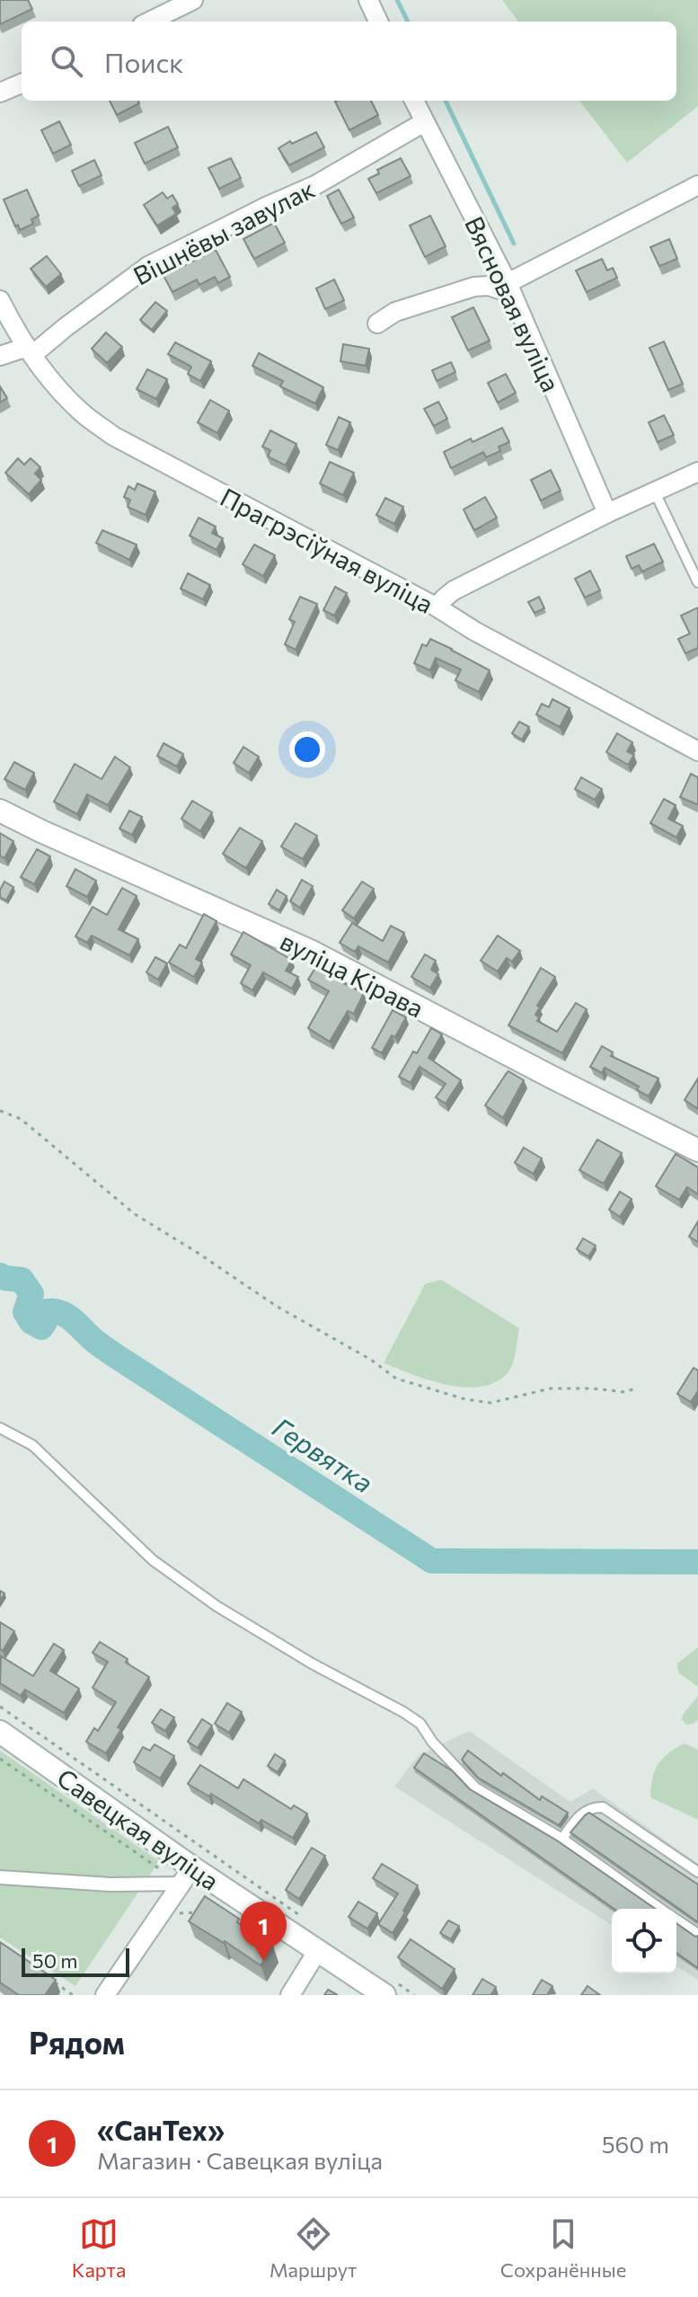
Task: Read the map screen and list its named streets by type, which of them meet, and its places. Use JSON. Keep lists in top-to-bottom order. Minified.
{"streets":{"street":["Вішнёвы завулак","Вясновая вуліца","Прагрэсіўная вуліца","вуліца Кірава","Савецкая вуліца"]},"crossings":[["Вішнёвы завулак","Вясновая вуліца"],["Вішнёвы завулак","Прагрэсіўная вуліца"]],"water":["Гервятка"],"scale_bar":"50 m","page":{"search":"Поиск","pins":"1","scale":"50 m","heading":"Рядом","list":[{"mark":"1","name":"«СанТех»","note":"Магазин · Савецкая вуліца","value":"560 m"}],"nav":["Карта","Маршрут","Сохранённые"]}}
